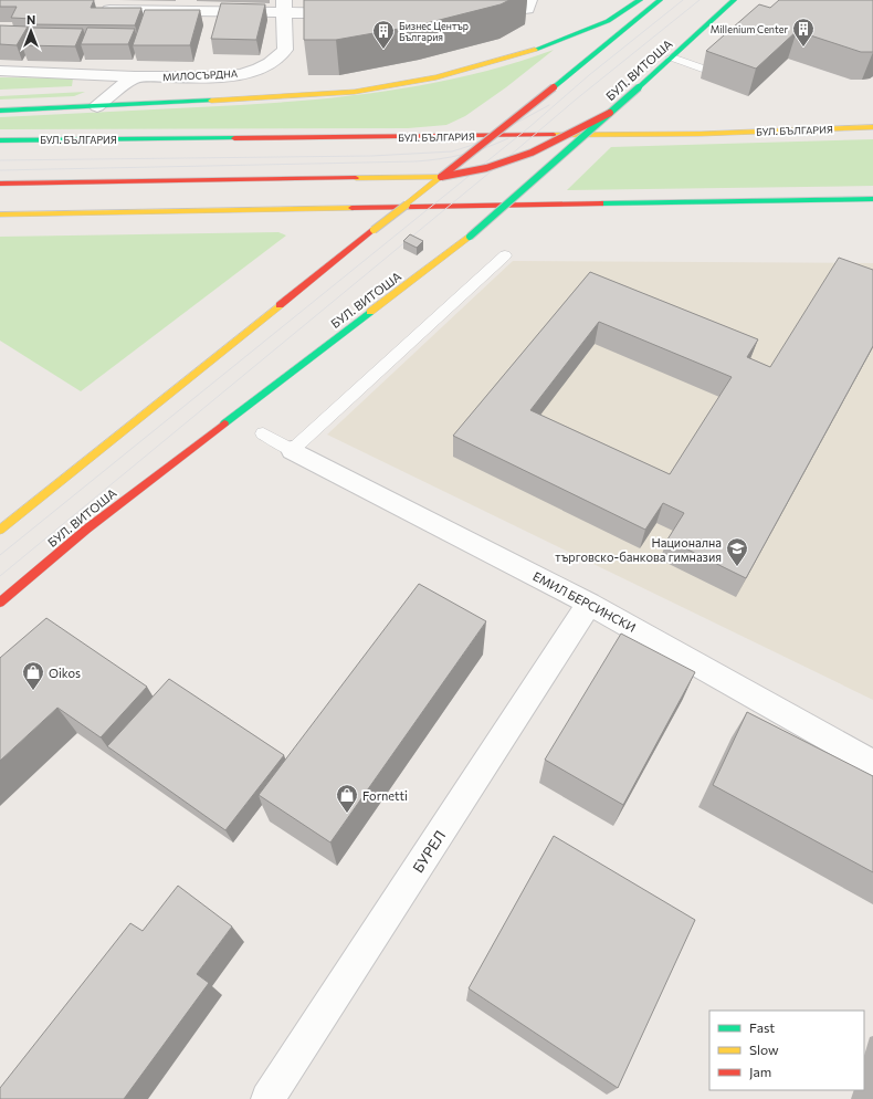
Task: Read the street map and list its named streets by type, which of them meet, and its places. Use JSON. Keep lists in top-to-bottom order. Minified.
{"streets":{"main road":["БУЛ. ВИТОША","БУЛ. БЪЛГАРИЯ"],"street":["МИЛОСЪРДНА","ЕМИЛ БЕРСИНСКИ","БУРЕЛ"]},"crossings":[["ЕМИЛ БЕРСИНСКИ","БУРЕЛ"]],"places":{"building":["Millenium Center","Бизнес Център България"],"school or university":["Национална търговско-банкова гимназия"],"shop":["Oikos","Fornetti"]},"legend":["Fast","Slow","Jam"],"north":"top"}
